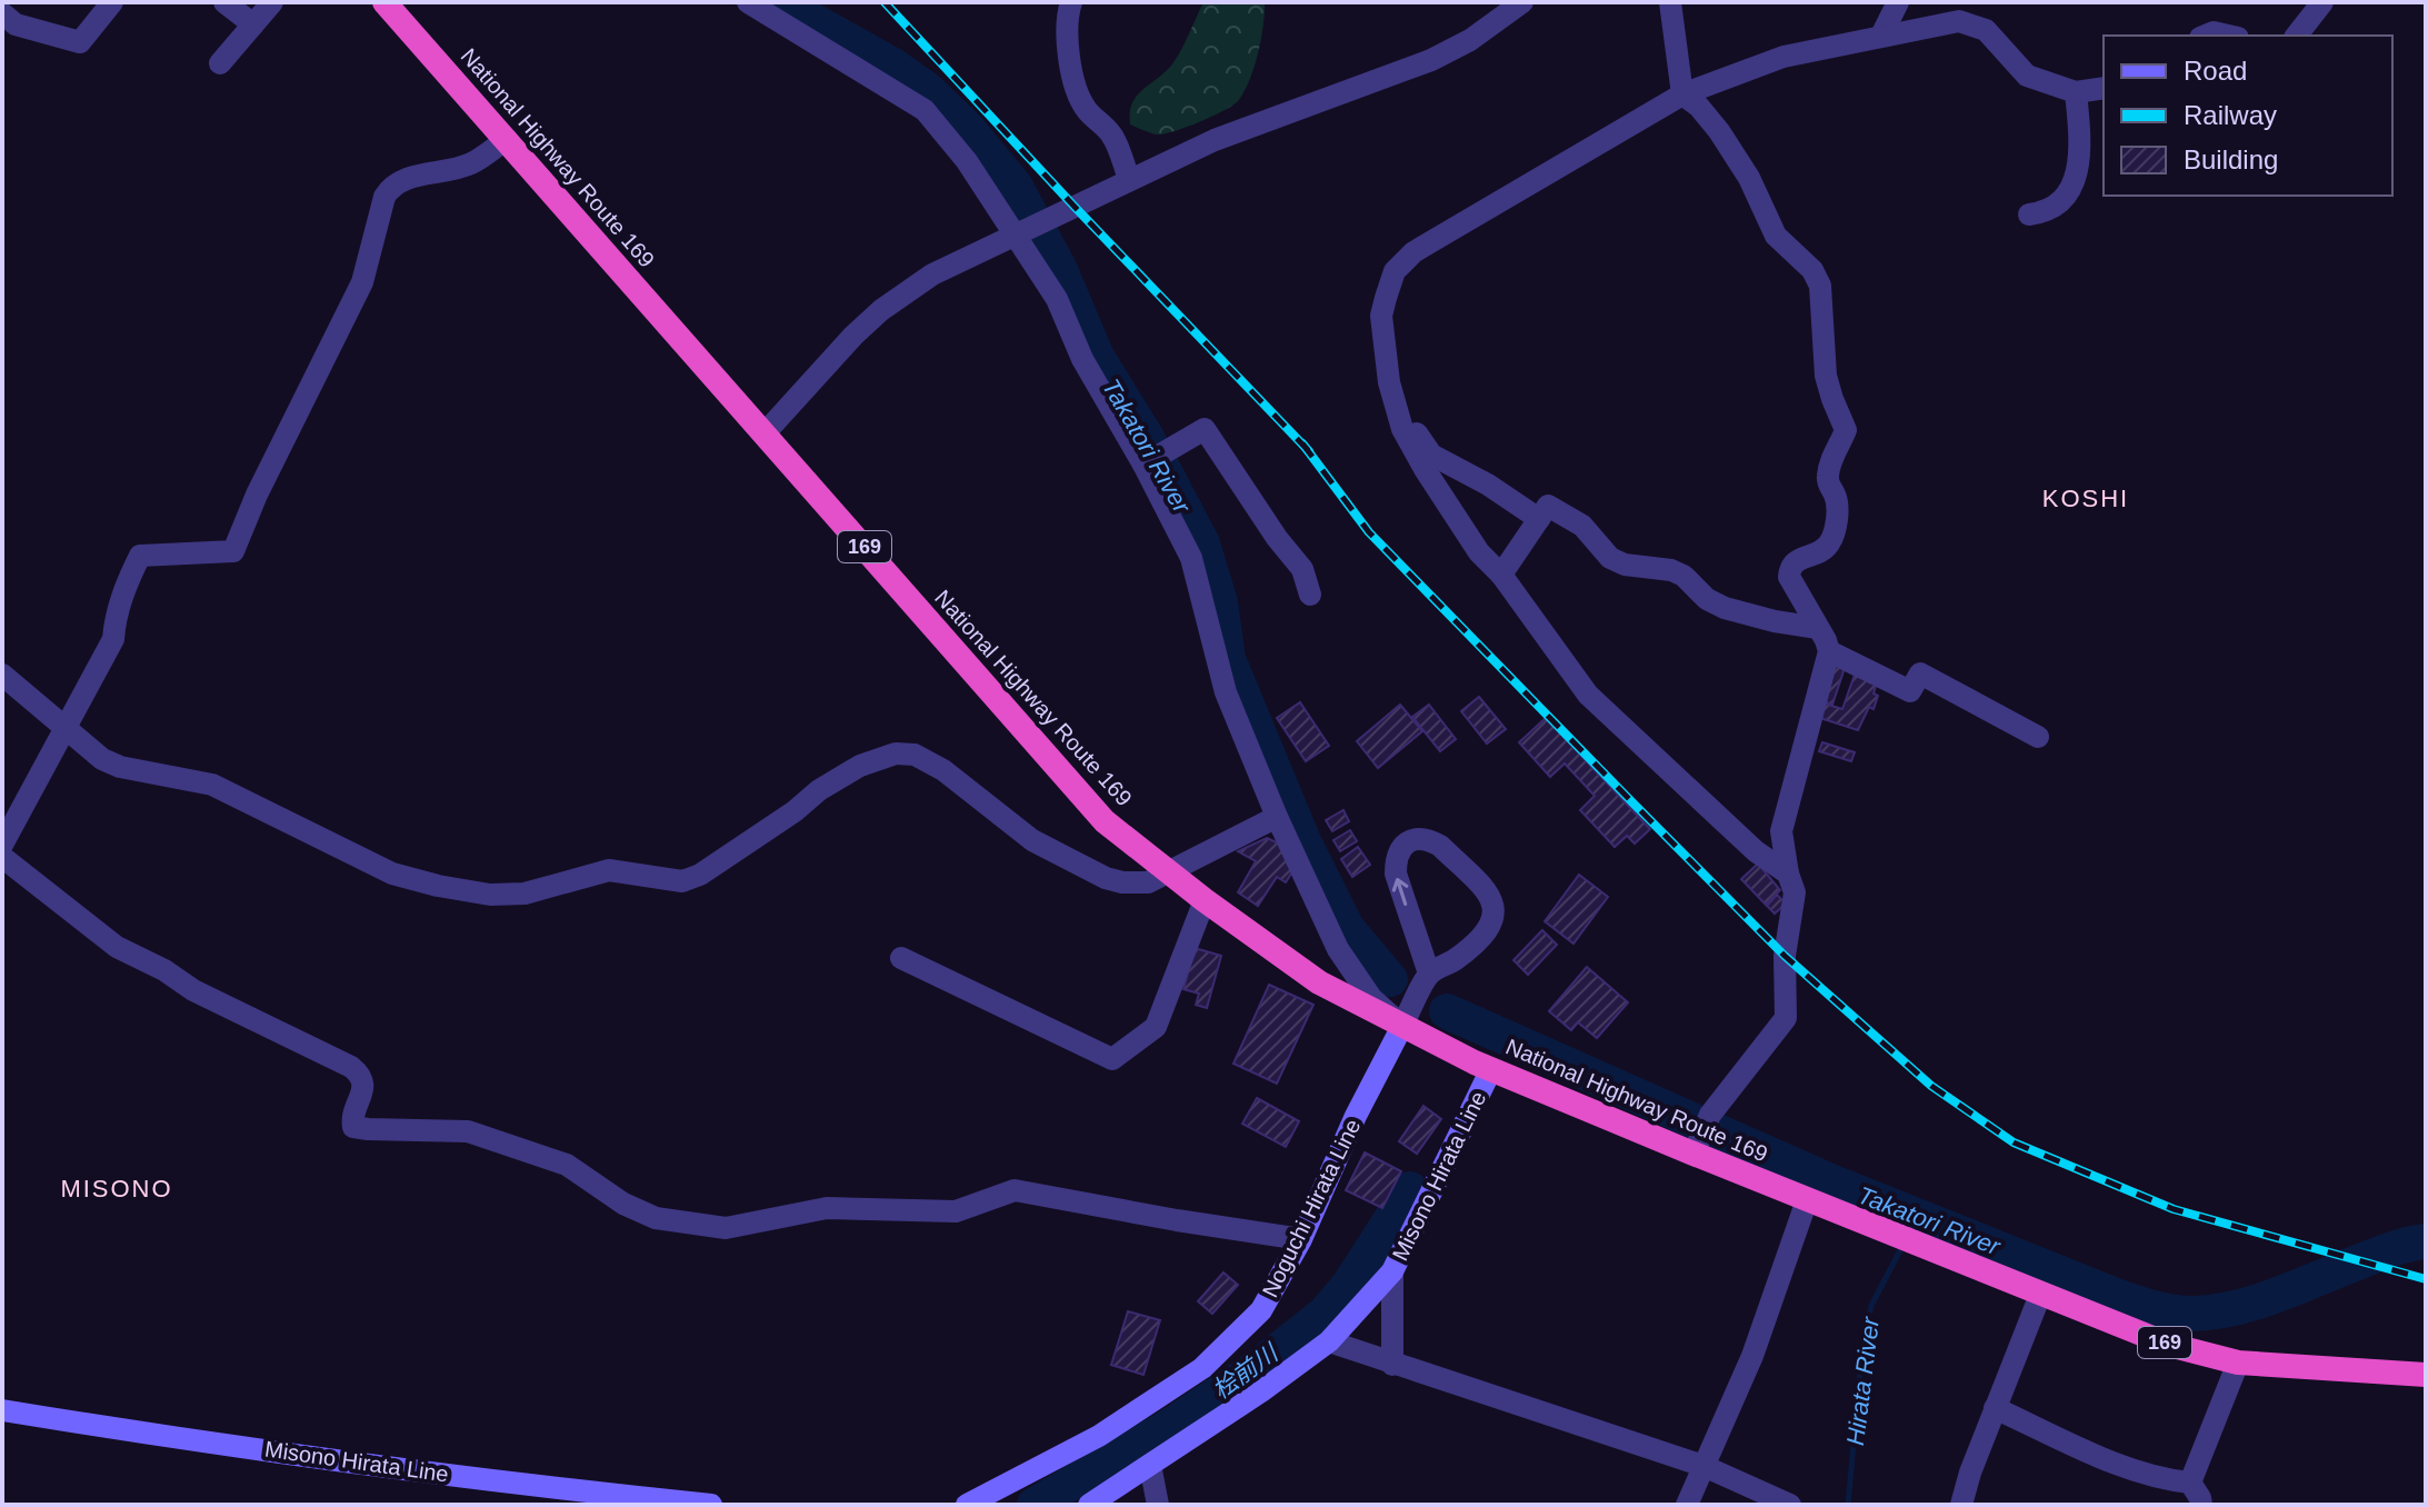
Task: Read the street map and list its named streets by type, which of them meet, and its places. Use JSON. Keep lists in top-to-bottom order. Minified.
{"streets":{"highway":["National Highway Route 169","169"],"main road":["Misono Hirata Line","Noguchi Hirata Line"]},"crossings":[["National Highway Route 169","Misono Hirata Line"],["National Highway Route 169","Noguchi Hirata Line"]],"districts":["KOSHI","MISONO"],"water":["Takatori River","桧前川","Hirata River"],"legend":["Road","Railway","Building"]}
